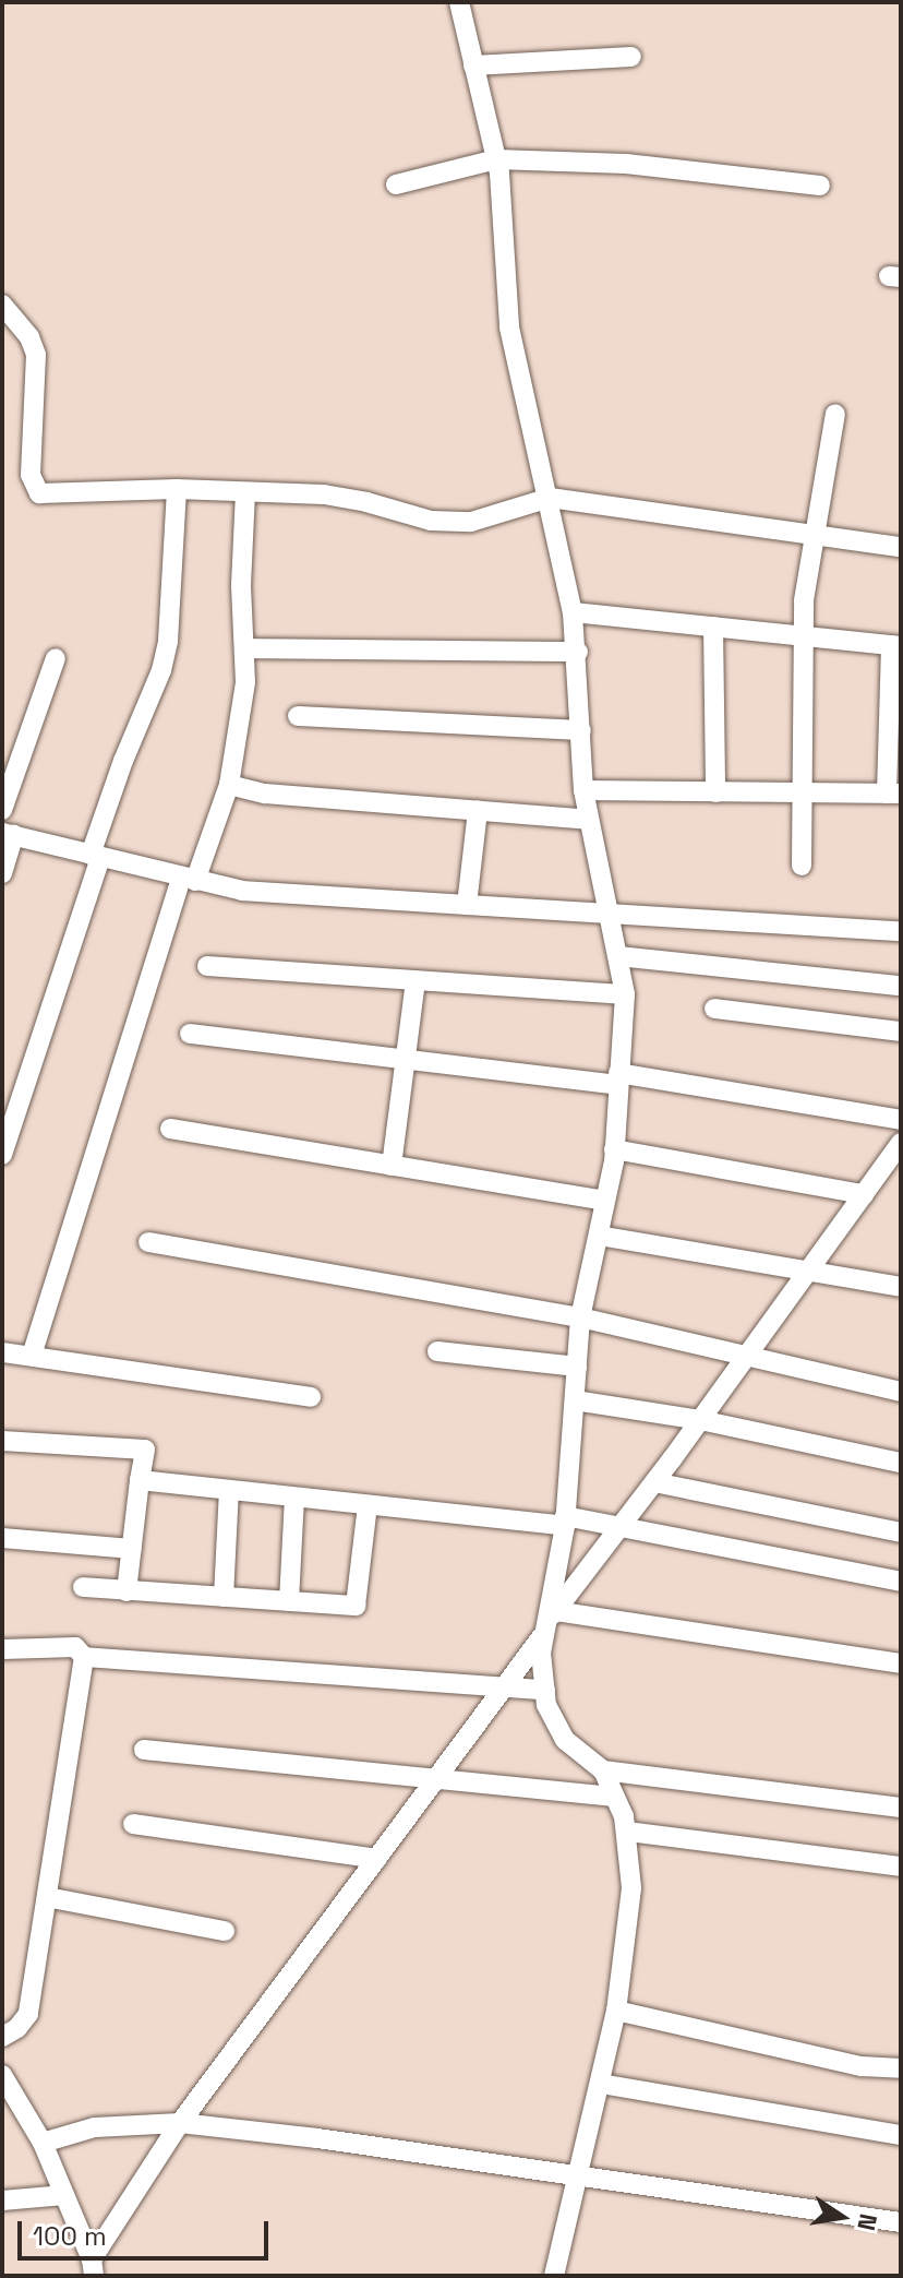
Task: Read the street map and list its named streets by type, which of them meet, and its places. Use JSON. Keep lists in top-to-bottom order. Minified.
{"scale_bar":"100 m","north":"right"}
